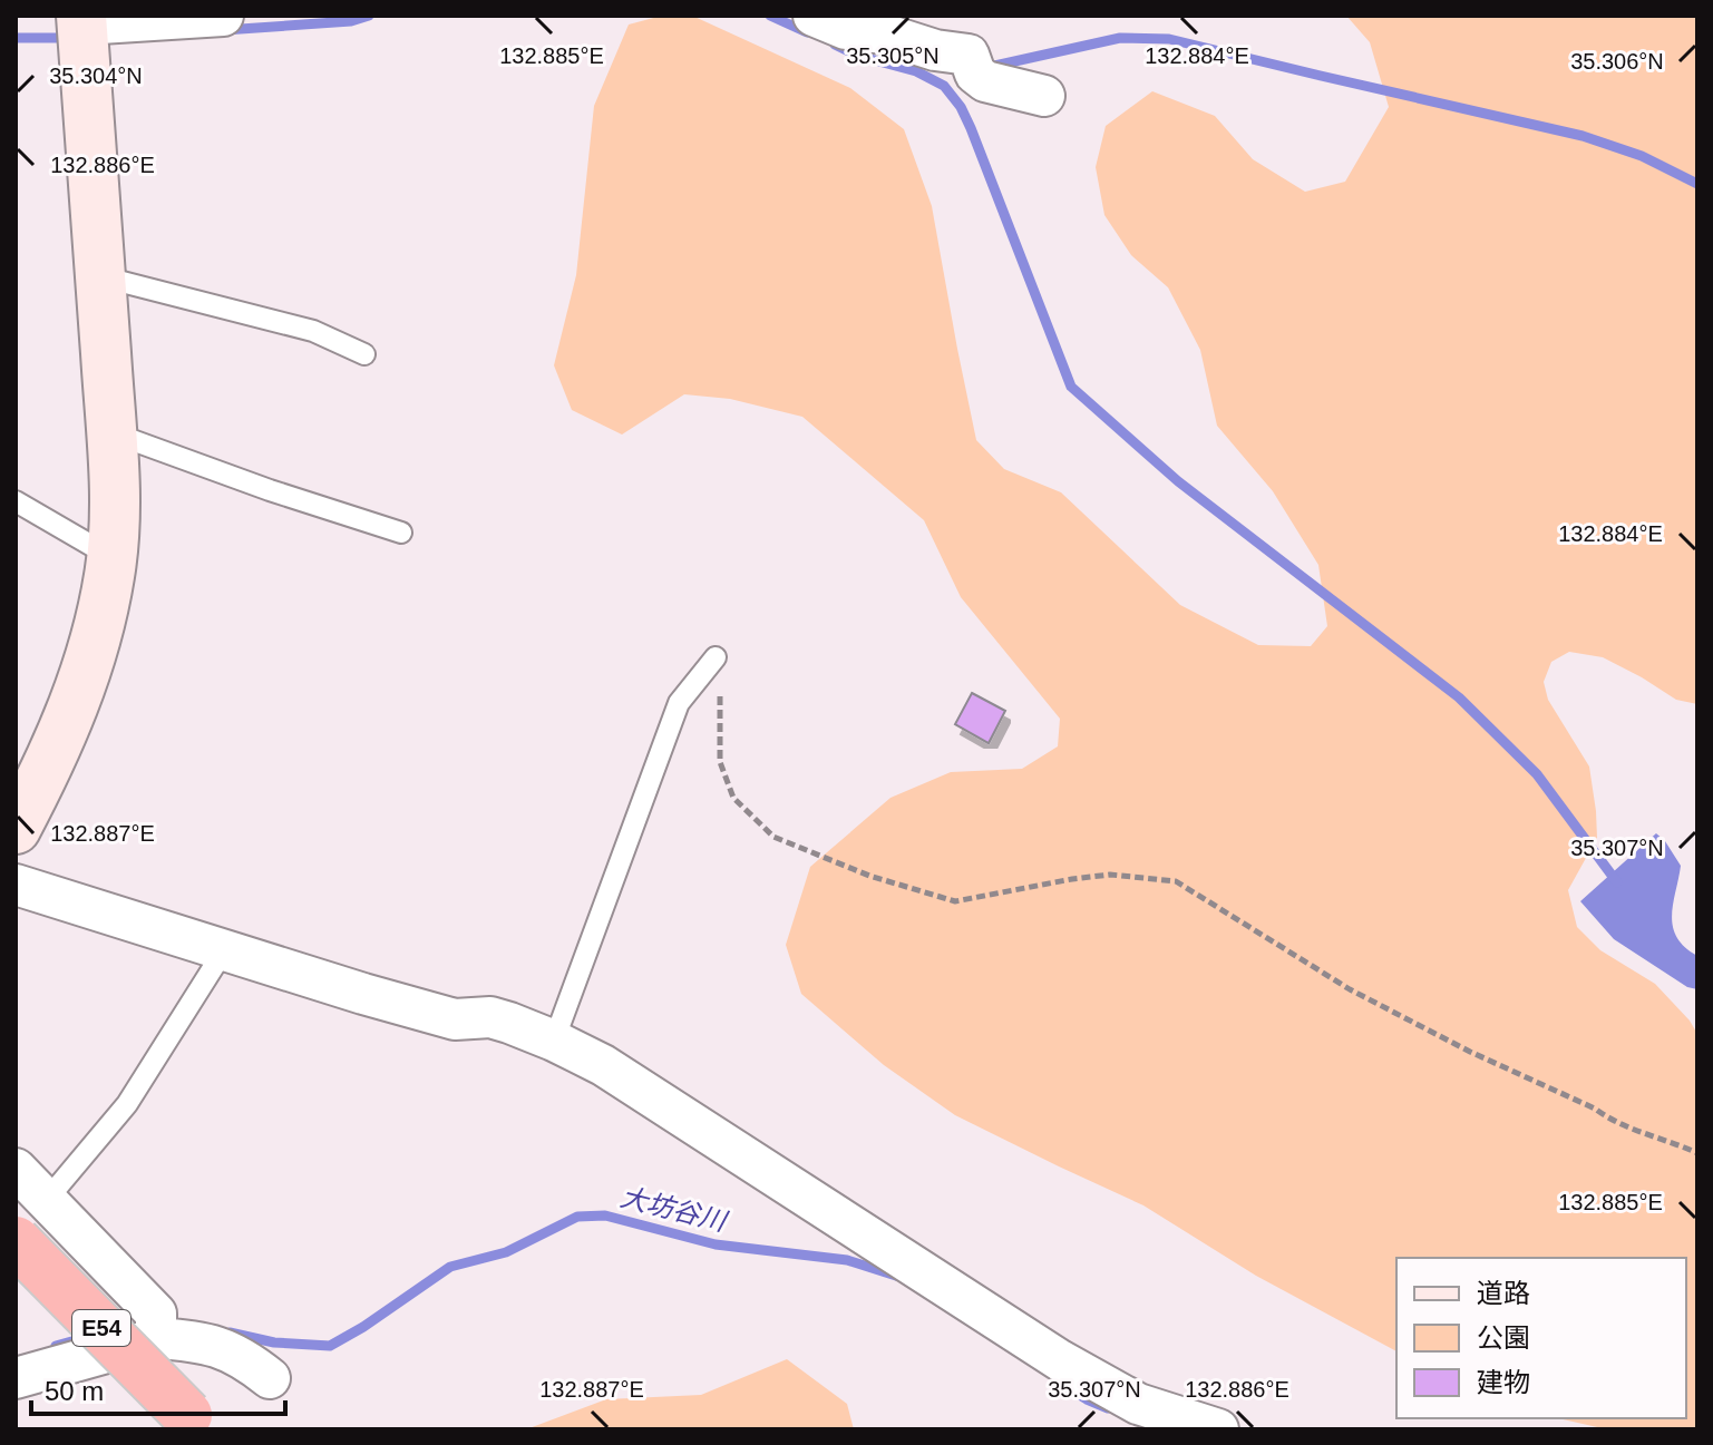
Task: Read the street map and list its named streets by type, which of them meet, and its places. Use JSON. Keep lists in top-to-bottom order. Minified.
{"streets":{"highway":["E54"]},"water":["大坊谷川"],"legend":["道路","公園","建物"],"scale_bar":"50 m","coordinates":["35.305°N","132.885°E","132.884°E","35.306°N","35.304°N","132.886°E","132.887°E","35.307°N"]}
